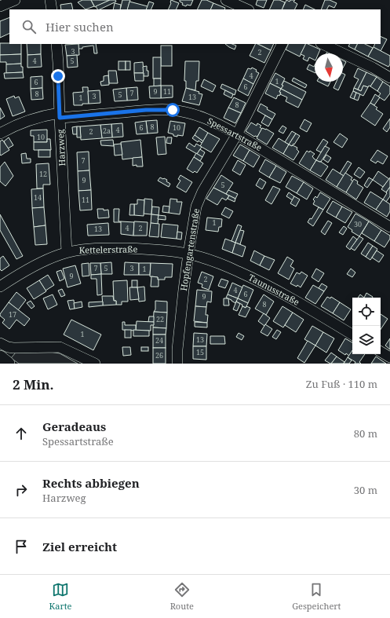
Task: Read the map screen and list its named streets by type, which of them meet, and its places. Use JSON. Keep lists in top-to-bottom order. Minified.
{"streets":{"street":["Spessartstraße","Harzweg","Kettelerstraße","Hopfengartenstraße","Taunusstraße"]},"crossings":[["Spessartstraße","Harzweg"],["Spessartstraße","Hopfengartenstraße"],["Harzweg","Kettelerstraße"],["Kettelerstraße","Hopfengartenstraße"],["Kettelerstraße","Taunusstraße"],["Hopfengartenstraße","Taunusstraße"]],"house_numbers":["3","2","4","5","4","1","6","6","9","11","7","8","5","3","13","1","8","8","6","10","4","2a","2","10","7","12","9","5","14","11","1","30","4","2","13","7","5","3","1","9","2","4","6","9","8","17","22","1","13","24","15","26"],"north":"bottom","page":{"search":"Hier suchen","heading":["2 Min.","Zu Fuß · 110 m"],"list":[["Geradeaus","Spessartstraße","80 m"],["Rechts abbiegen","Harzweg","30 m"],"Ziel erreicht"],"nav":["Karte","Route","Gespeichert"]}}
